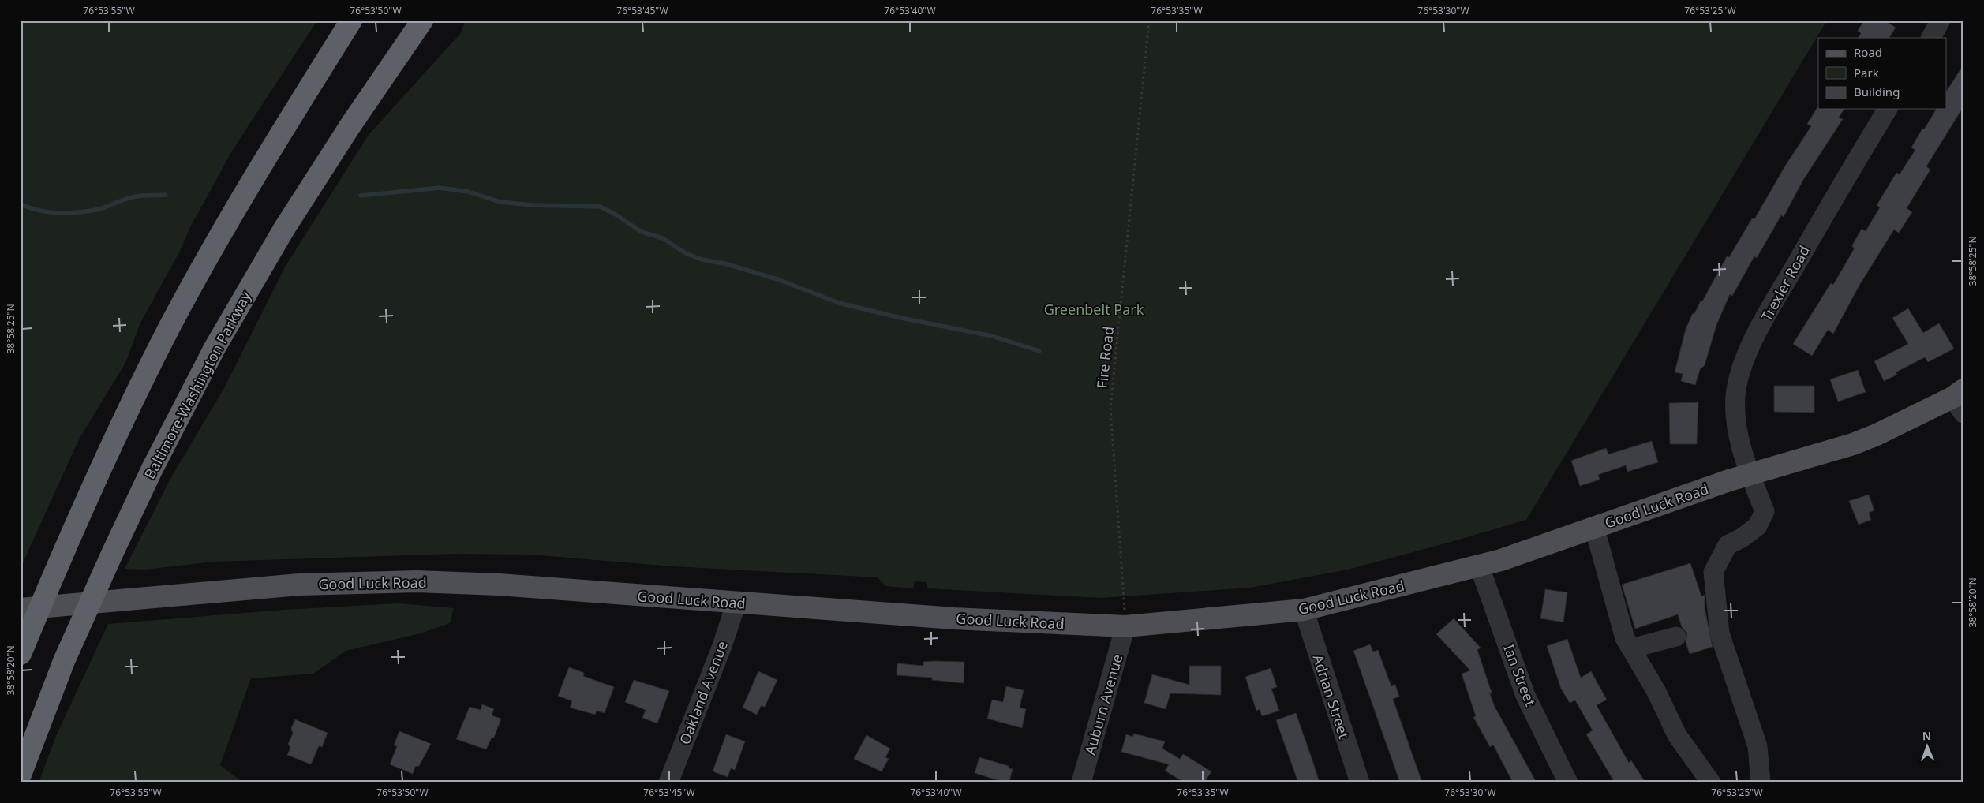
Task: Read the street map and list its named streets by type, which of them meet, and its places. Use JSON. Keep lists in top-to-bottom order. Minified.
{"streets":{"highway":["Baltimore-Washington Parkway"],"main road":["Good Luck Road"],"street":["Trexler Road","Ian Street","Oakland Avenue","Adrian Street","Auburn Avenue"],"path":["Fire Road"]},"crossings":[["Trexler Road","Good Luck Road"],["Fire Road","Good Luck Road"],["Fire Road","Auburn Avenue"],["Good Luck Road","Ian Street"],["Good Luck Road","Oakland Avenue"],["Good Luck Road","Adrian Street"],["Good Luck Road","Auburn Avenue"]],"parks":["Greenbelt Park"],"legend":["Road","Park","Building"],"north":"top","coordinates":["76°53'55\"W","76°53'50\"W","76°53'45\"W","76°53'40\"W","76°53'35\"W","76°53'30\"W","76°53'25\"W","38°58'25\"N","38°58'20\"N"]}
